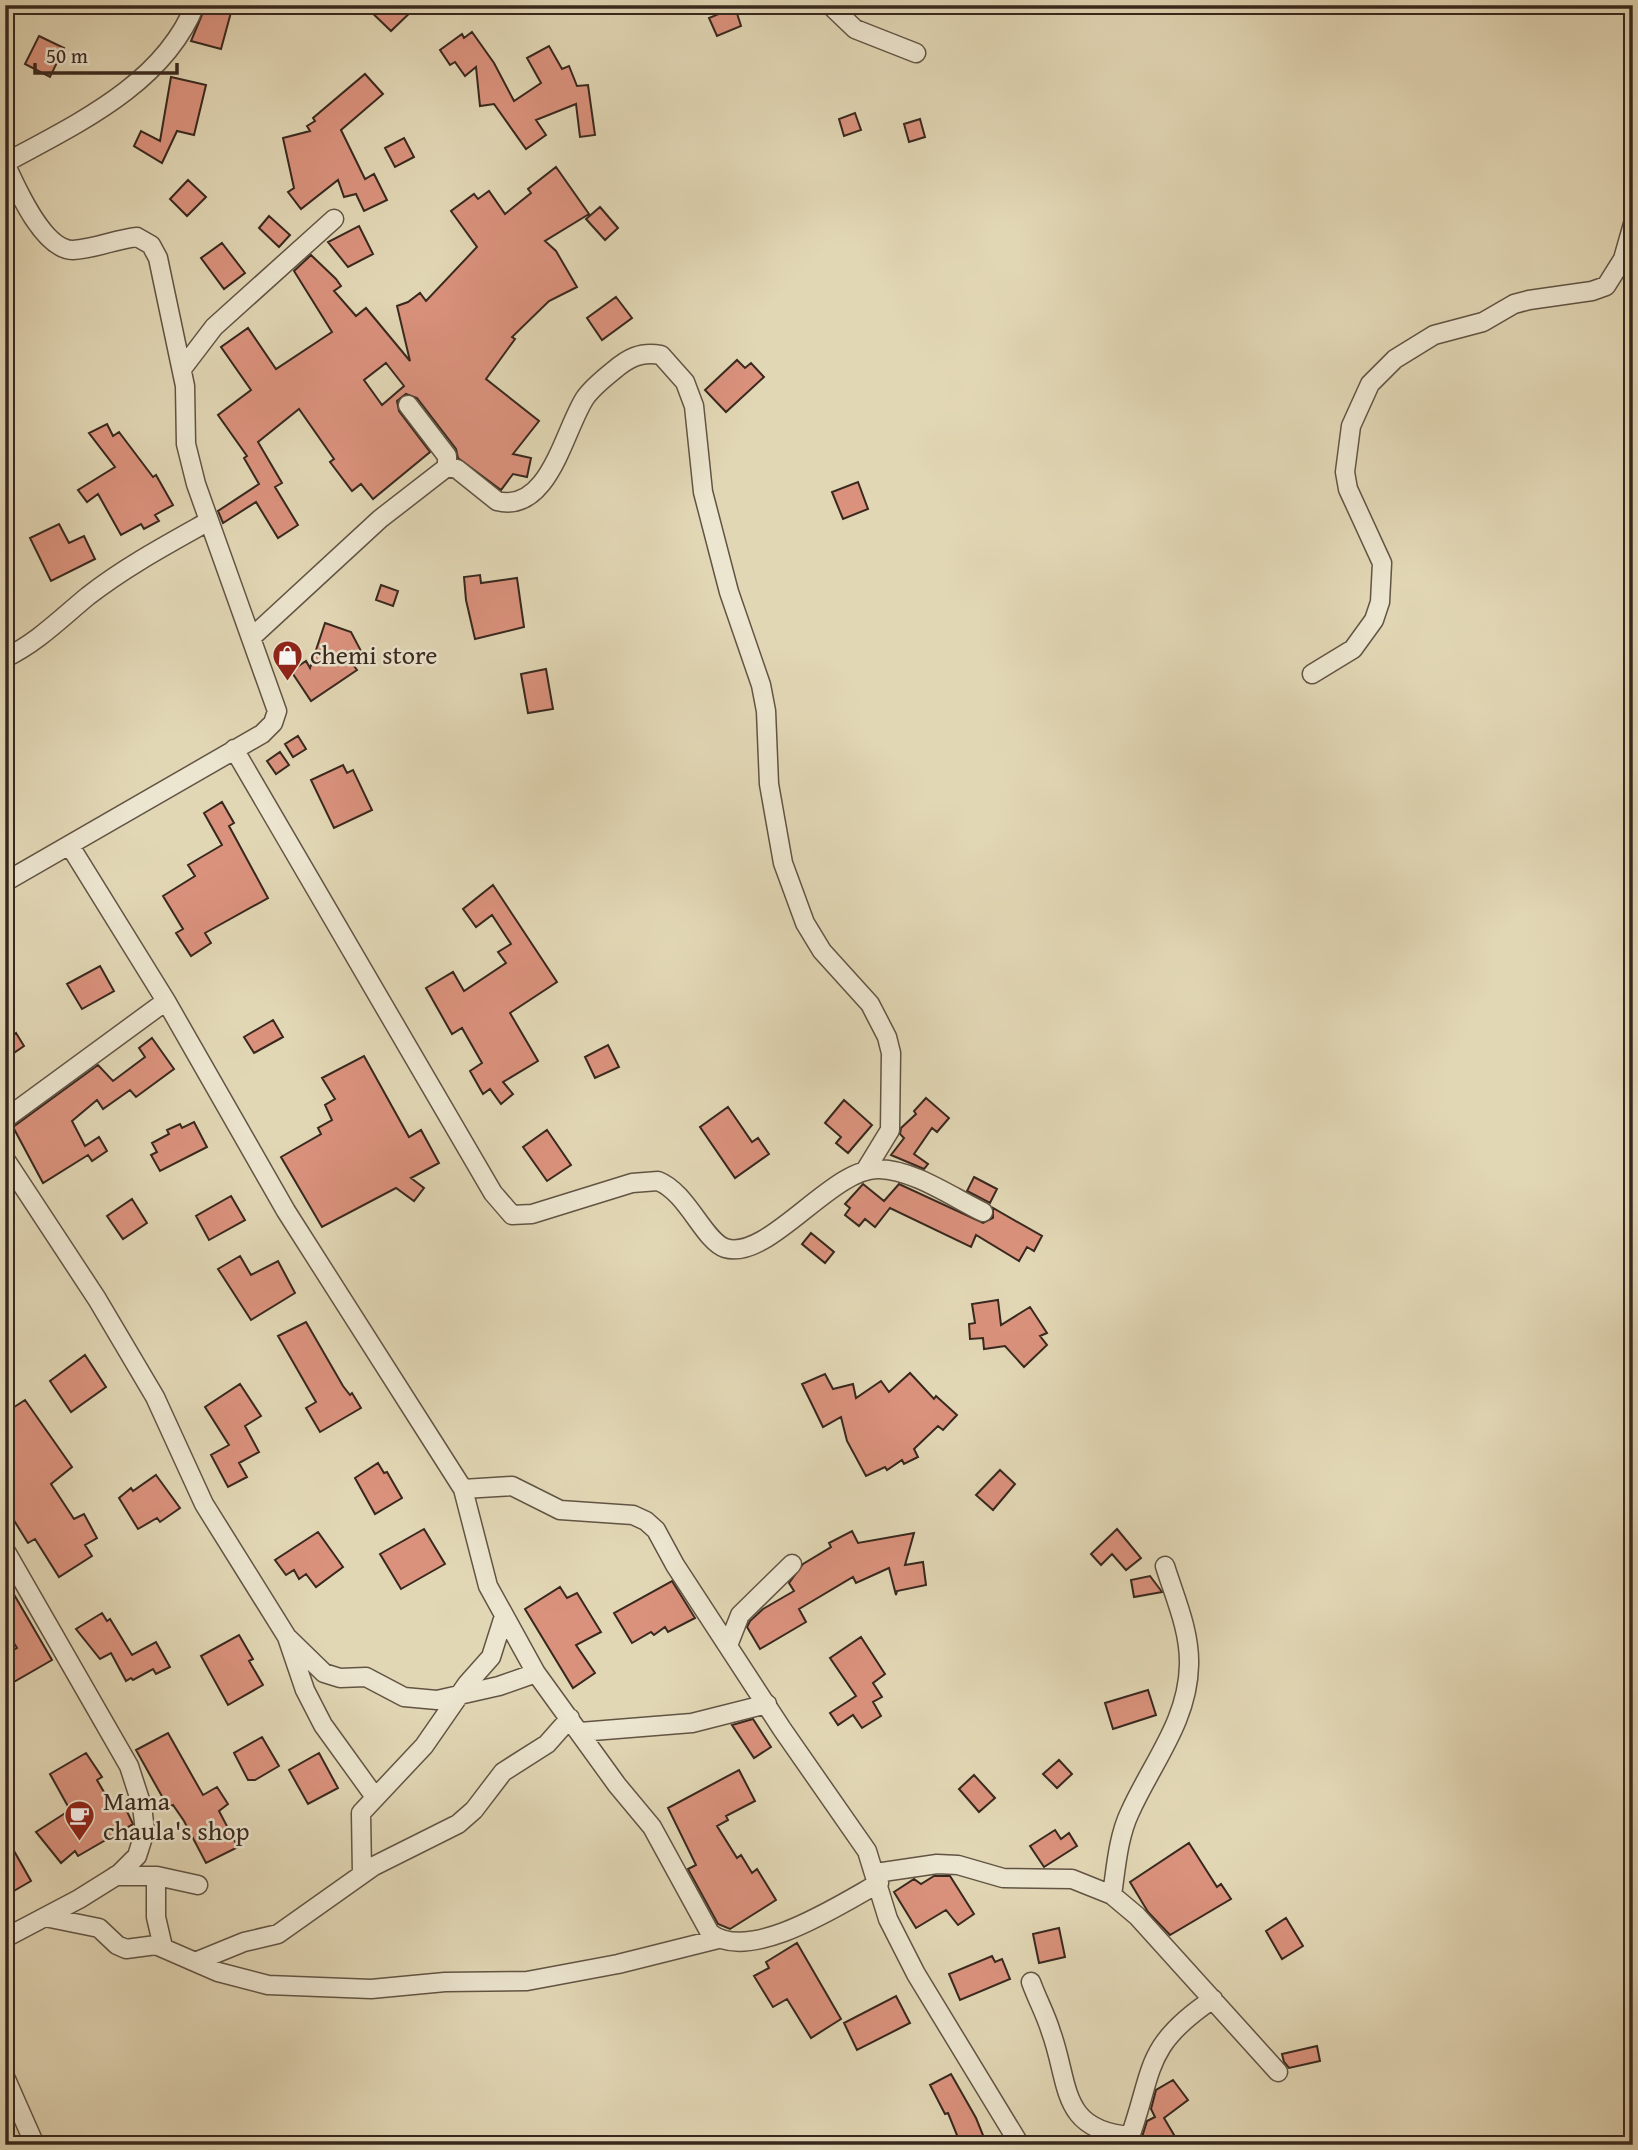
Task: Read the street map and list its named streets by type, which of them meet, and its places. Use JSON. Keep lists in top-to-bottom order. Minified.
{"places":{"shop":["chemi store"],"cafe":["Mama chaula's shop"]},"scale_bar":"50 m"}
